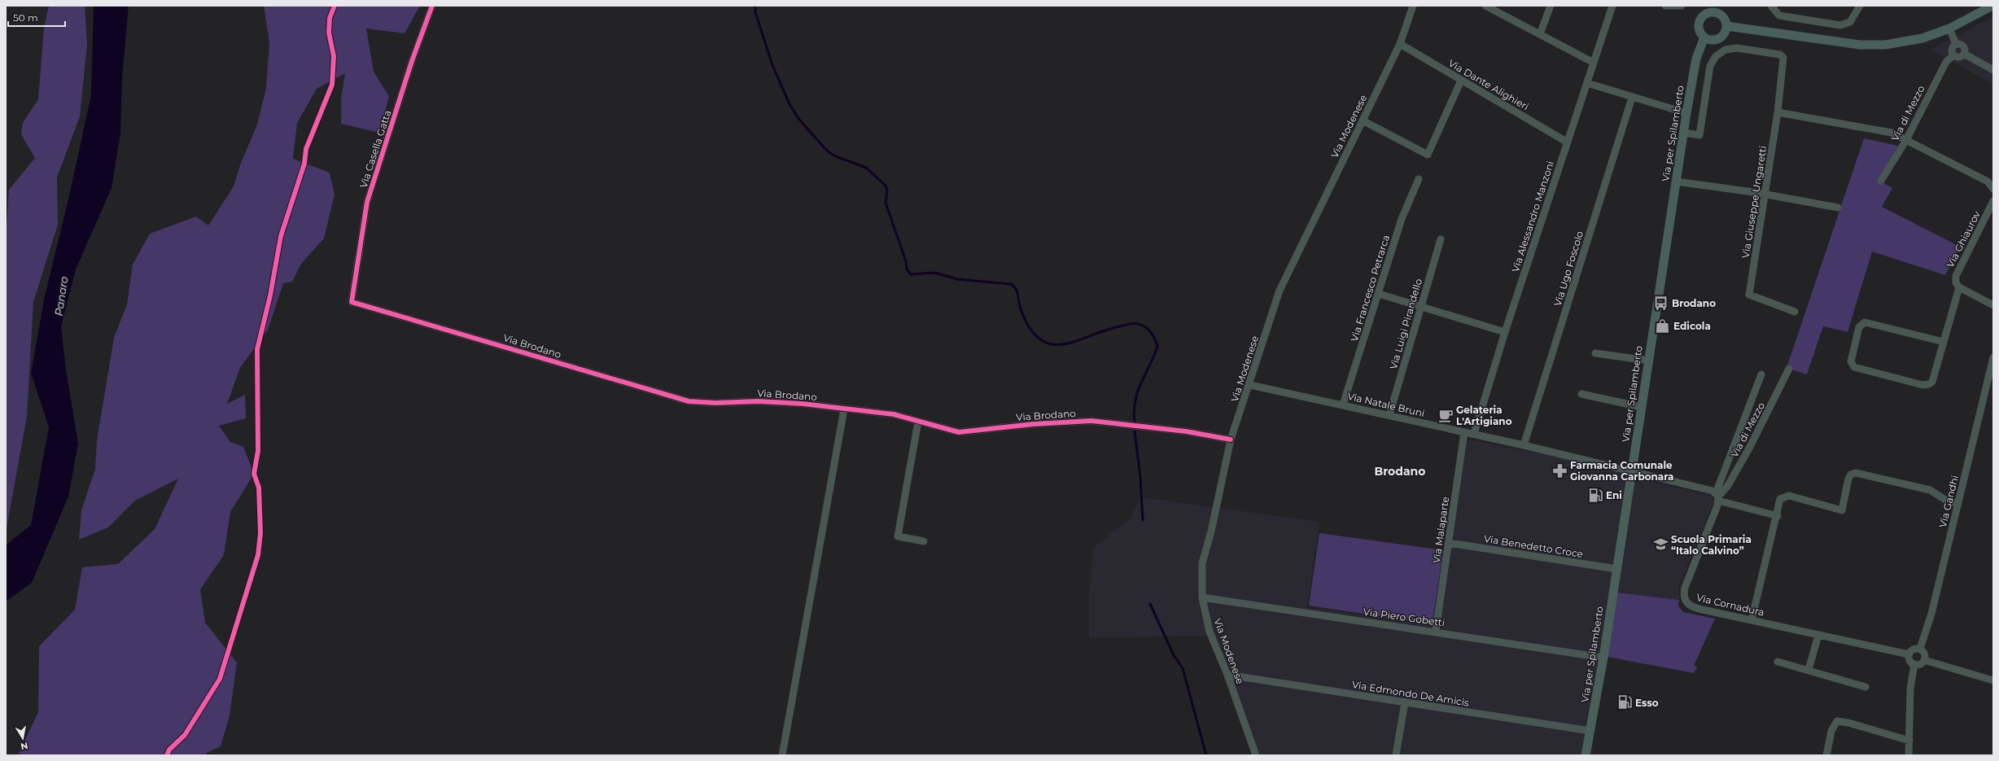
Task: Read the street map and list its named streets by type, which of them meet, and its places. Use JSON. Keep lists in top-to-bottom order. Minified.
{"streets":{"main road":["Via per Spilamberto"],"street":["Via Dante Alighieri","Via di Mezzo","Via Modenese","Via Casella Gatta","Via Giuseppe Ungaretti","Via Alessandro Manzoni","Via Ghiaurov","Via Ugo Foscolo","Via Francesco Petrarca","Via Luigi Pirandello","Via Brodano","Via Natale Bruni","Via Gandhi","Via Malaparte","Via Benedetto Croce","Via Cornadura","Via Piero Gobetti","Via Edmondo De Amicis"]},"crossings":[["Via Dante Alighieri","Via Modenese"],["Via Dante Alighieri","Via Alessandro Manzoni"],["Via di Mezzo","Via Cornadura"],["Via Modenese","Via Brodano"],["Via Modenese","Via Natale Bruni"],["Via Modenese","Via Piero Gobetti"],["Via Modenese","Via Edmondo De Amicis"],["Via per Spilamberto","Via Giuseppe Ungaretti"],["Via per Spilamberto","Via Natale Bruni"],["Via per Spilamberto","Via Benedetto Croce"],["Via per Spilamberto","Via Piero Gobetti"],["Via per Spilamberto","Via Edmondo De Amicis"],["Via Casella Gatta","Via Brodano"],["Via Alessandro Manzoni","Via Natale Bruni"],["Via Ugo Foscolo","Via Natale Bruni"],["Via Francesco Petrarca","Via Natale Bruni"],["Via Luigi Pirandello","Via Natale Bruni"],["Via Natale Bruni","Via Malaparte"],["Via Gandhi","Via Cornadura"],["Via Malaparte","Via Benedetto Croce"],["Via Malaparte","Via Piero Gobetti"]],"districts":["Brodano"],"water":["Panaro"],"places":{"bus stop":["Brodano"],"shop":["Edicola"],"cafe":["Gelateria L'Artigiano"],"pharmacy":["Farmacia Comunale Giovanna Carbonara"],"fuel station":["Eni","Esso"],"school or university":["Scuola Primaria “Italo Calvino”"]},"scale_bar":"50 m","north":"bottom"}
